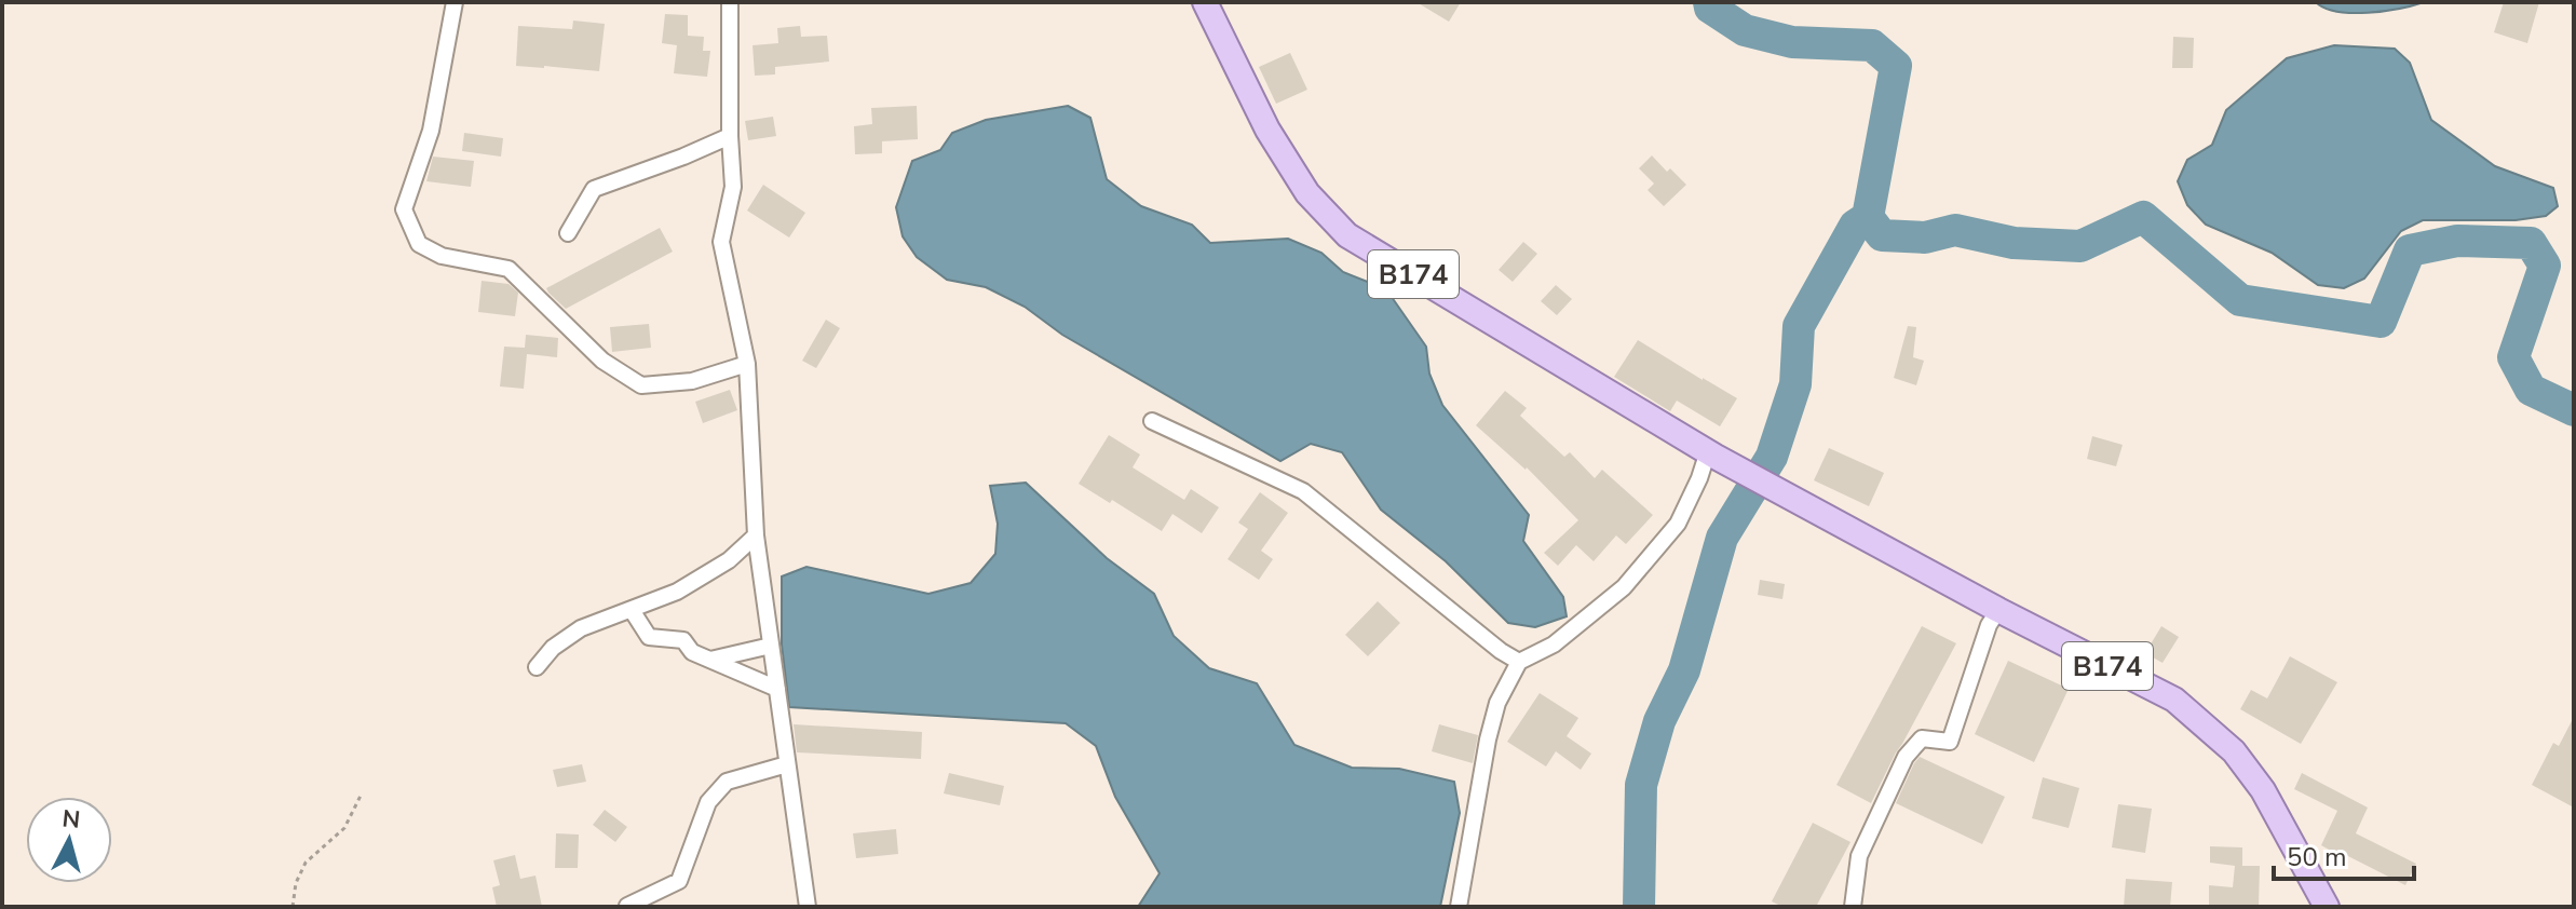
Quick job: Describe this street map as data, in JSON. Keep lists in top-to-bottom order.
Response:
{
  "streets": {
    "main road": ["B174"]
  },
  "scale_bar": "50 m",
  "north": "top"
}
